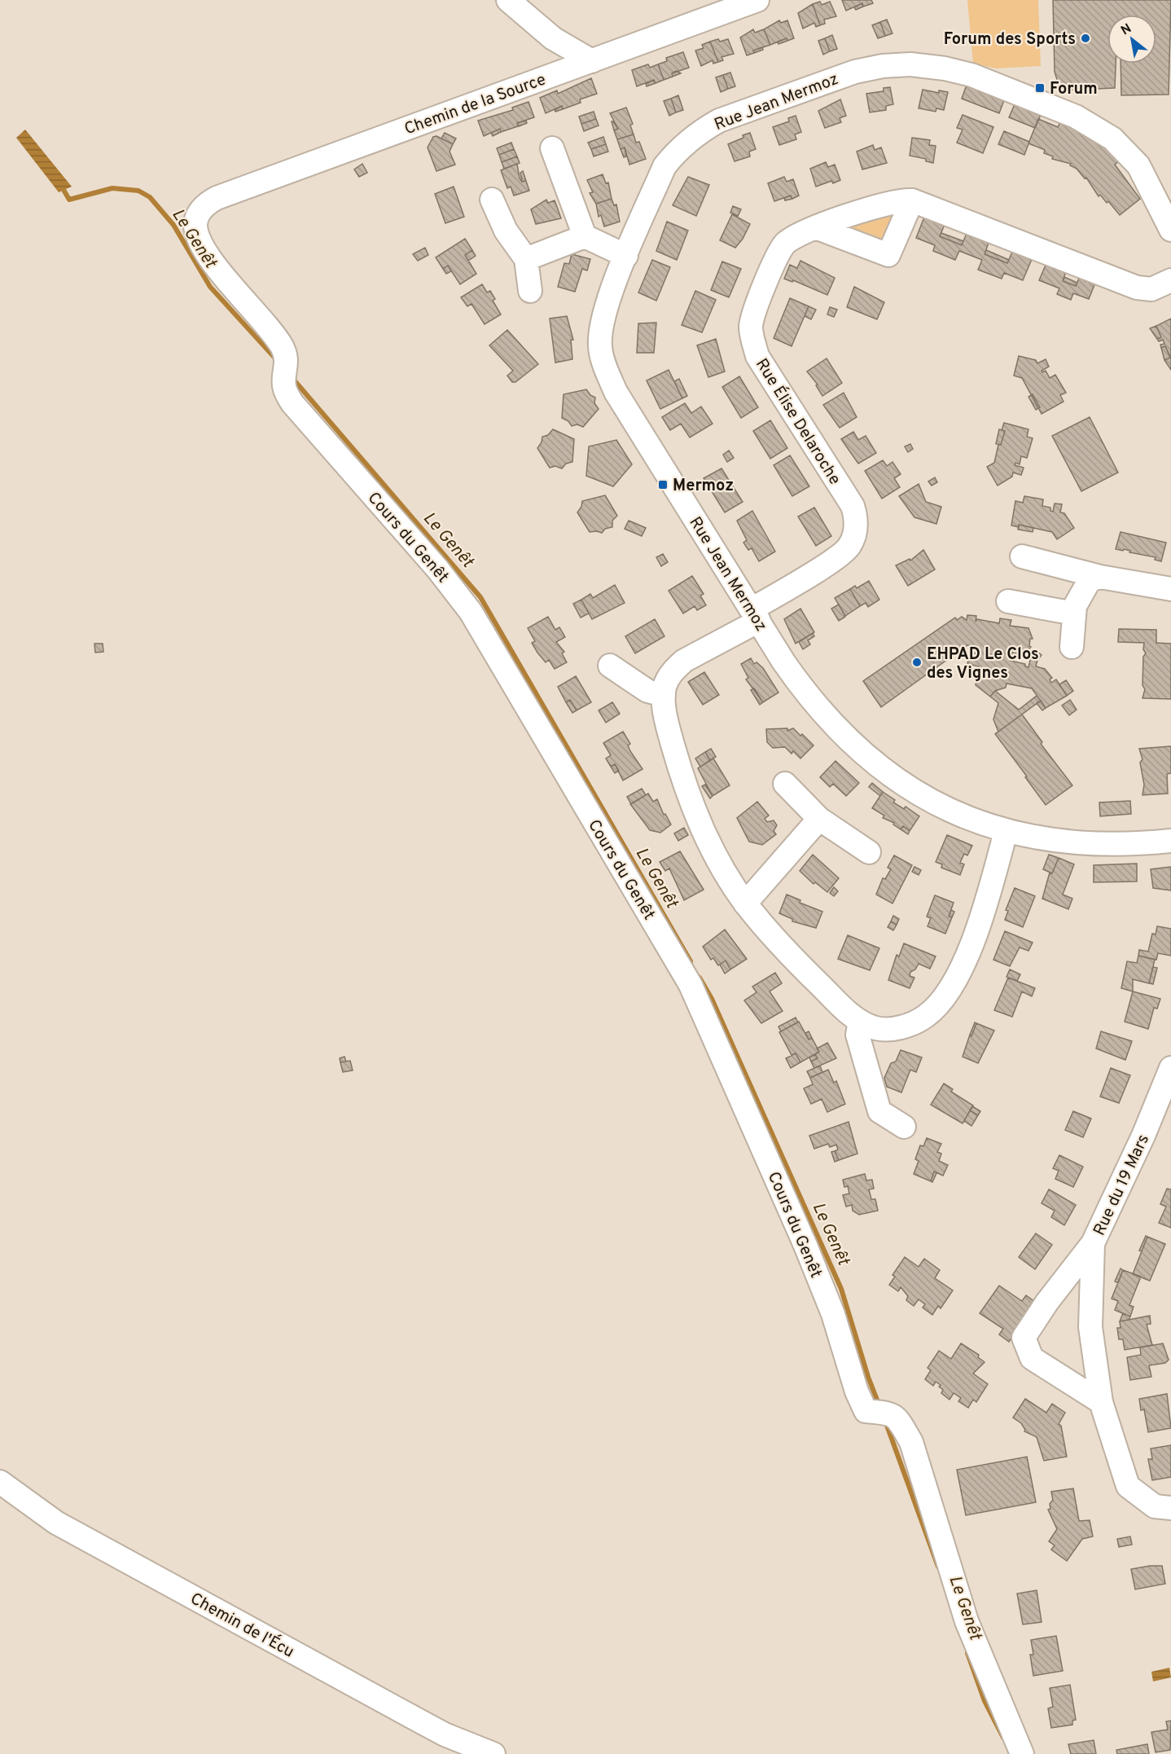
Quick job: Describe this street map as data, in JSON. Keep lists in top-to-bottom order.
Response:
{
  "streets": {
    "street": [
      "Rue Jean Mermoz",
      "Chemin de la Source",
      "Rue Élise Delaroche",
      "Cours du Genêt",
      "Rue du 19 Mars",
      "Chemin de l'Écu"
    ]
  },
  "crossings": [
    ["Rue Jean Mermoz", "Rue Élise Delaroche"],
    ["Chemin de la Source", "Cours du Genêt"]
  ],
  "water": ["Le Genêt"],
  "places": {
    "other": ["Forum des Sports", "EHPAD Le Clos des Vignes"],
    "transit": ["Forum", "Mermoz"]
  },
  "north": "top left"
}
